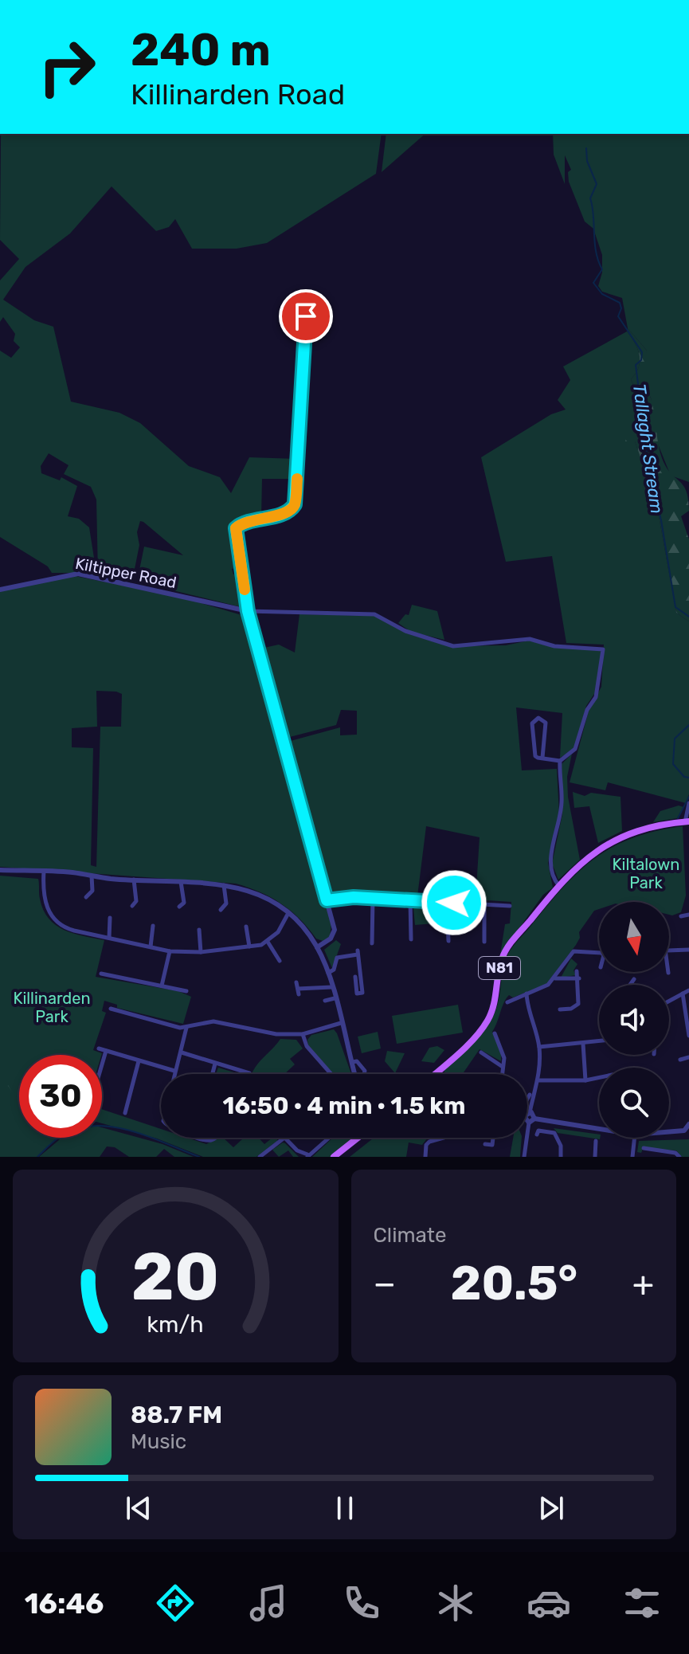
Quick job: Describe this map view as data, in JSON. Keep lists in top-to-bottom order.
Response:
{
  "streets": {
    "main road": ["N81"],
    "street": ["Kiltipper Road"]
  },
  "water": ["Tallaght Stream"],
  "parks": ["Kiltalown Park", "Killinarden Park"],
  "north": "bottom",
  "page": {
    "turn": ["240 m", "Killinarden Road"],
    "limit": "30",
    "trip": "16:50 · 4 min · 1.5 km",
    "tile": "Climate",
    "heat": ["−", "20.5°", "+"],
    "song": ["88.7 FM", "Music"],
    "tabs": "16:46",
    "gauge": ["20", "km/h"]
  }
}
